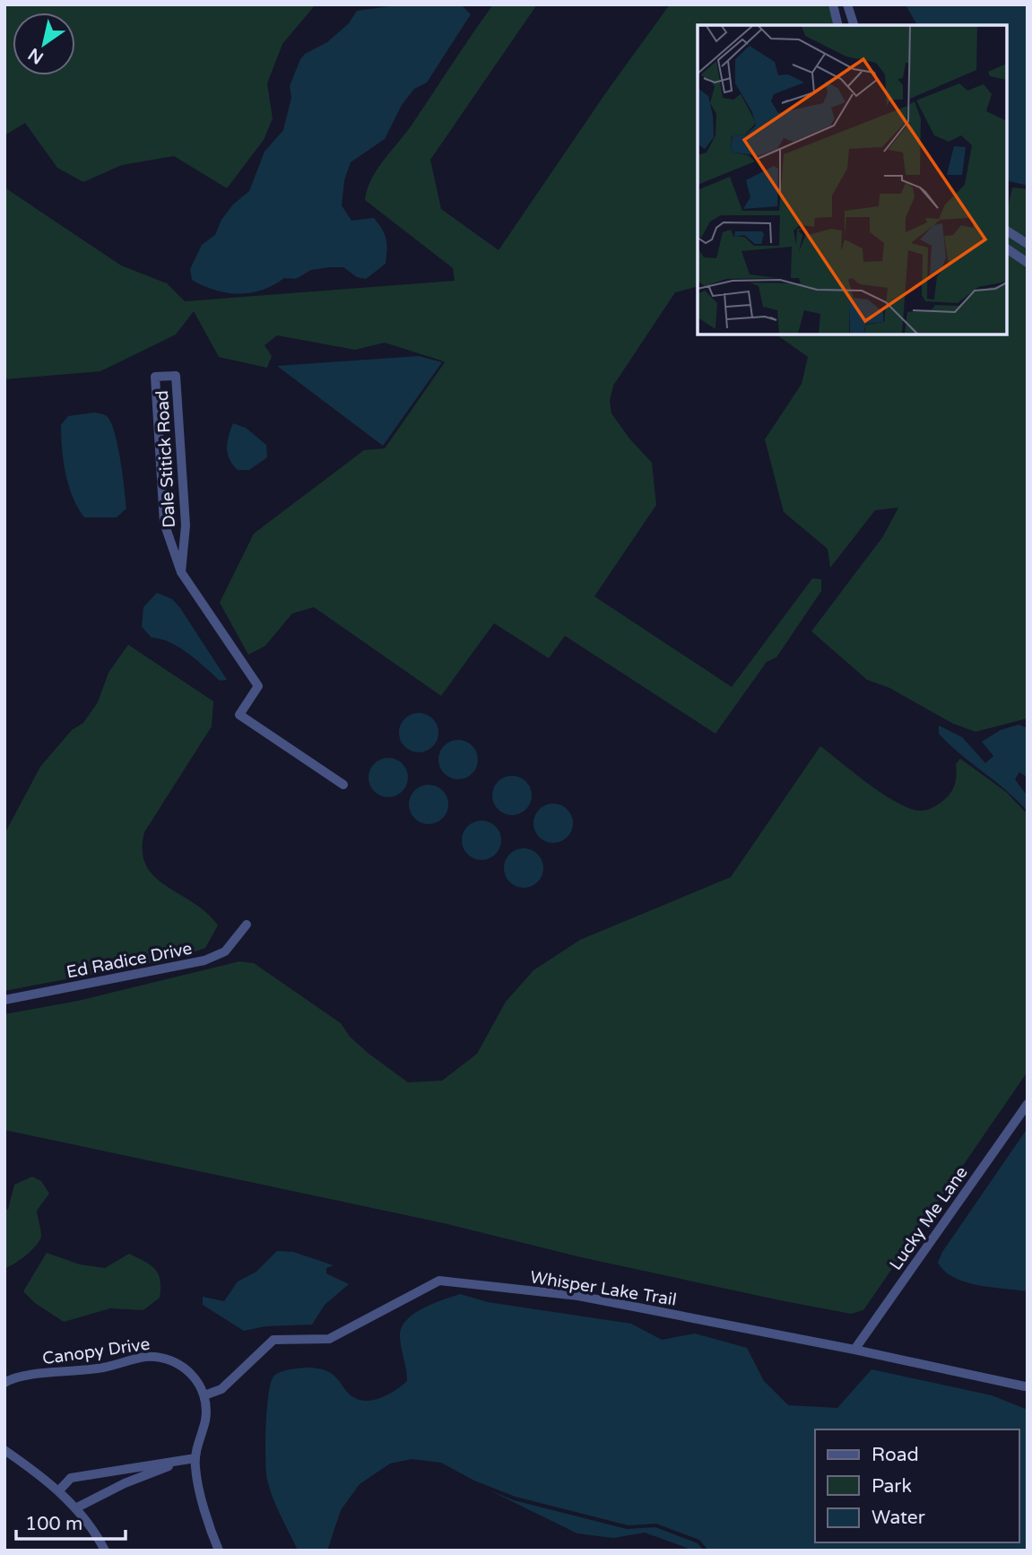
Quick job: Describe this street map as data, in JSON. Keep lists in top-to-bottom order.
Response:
{
  "streets": {
    "street": [
      "Dale Stitick Road",
      "Ed Radice Drive",
      "Lucky Me Lane",
      "Whisper Lake Trail",
      "Canopy Drive"
    ]
  },
  "crossings": [
    ["Lucky Me Lane", "Whisper Lake Trail"],
    ["Whisper Lake Trail", "Canopy Drive"]
  ],
  "legend": ["Road", "Park", "Water"],
  "scale_bar": "100 m",
  "north": "bottom left"
}
